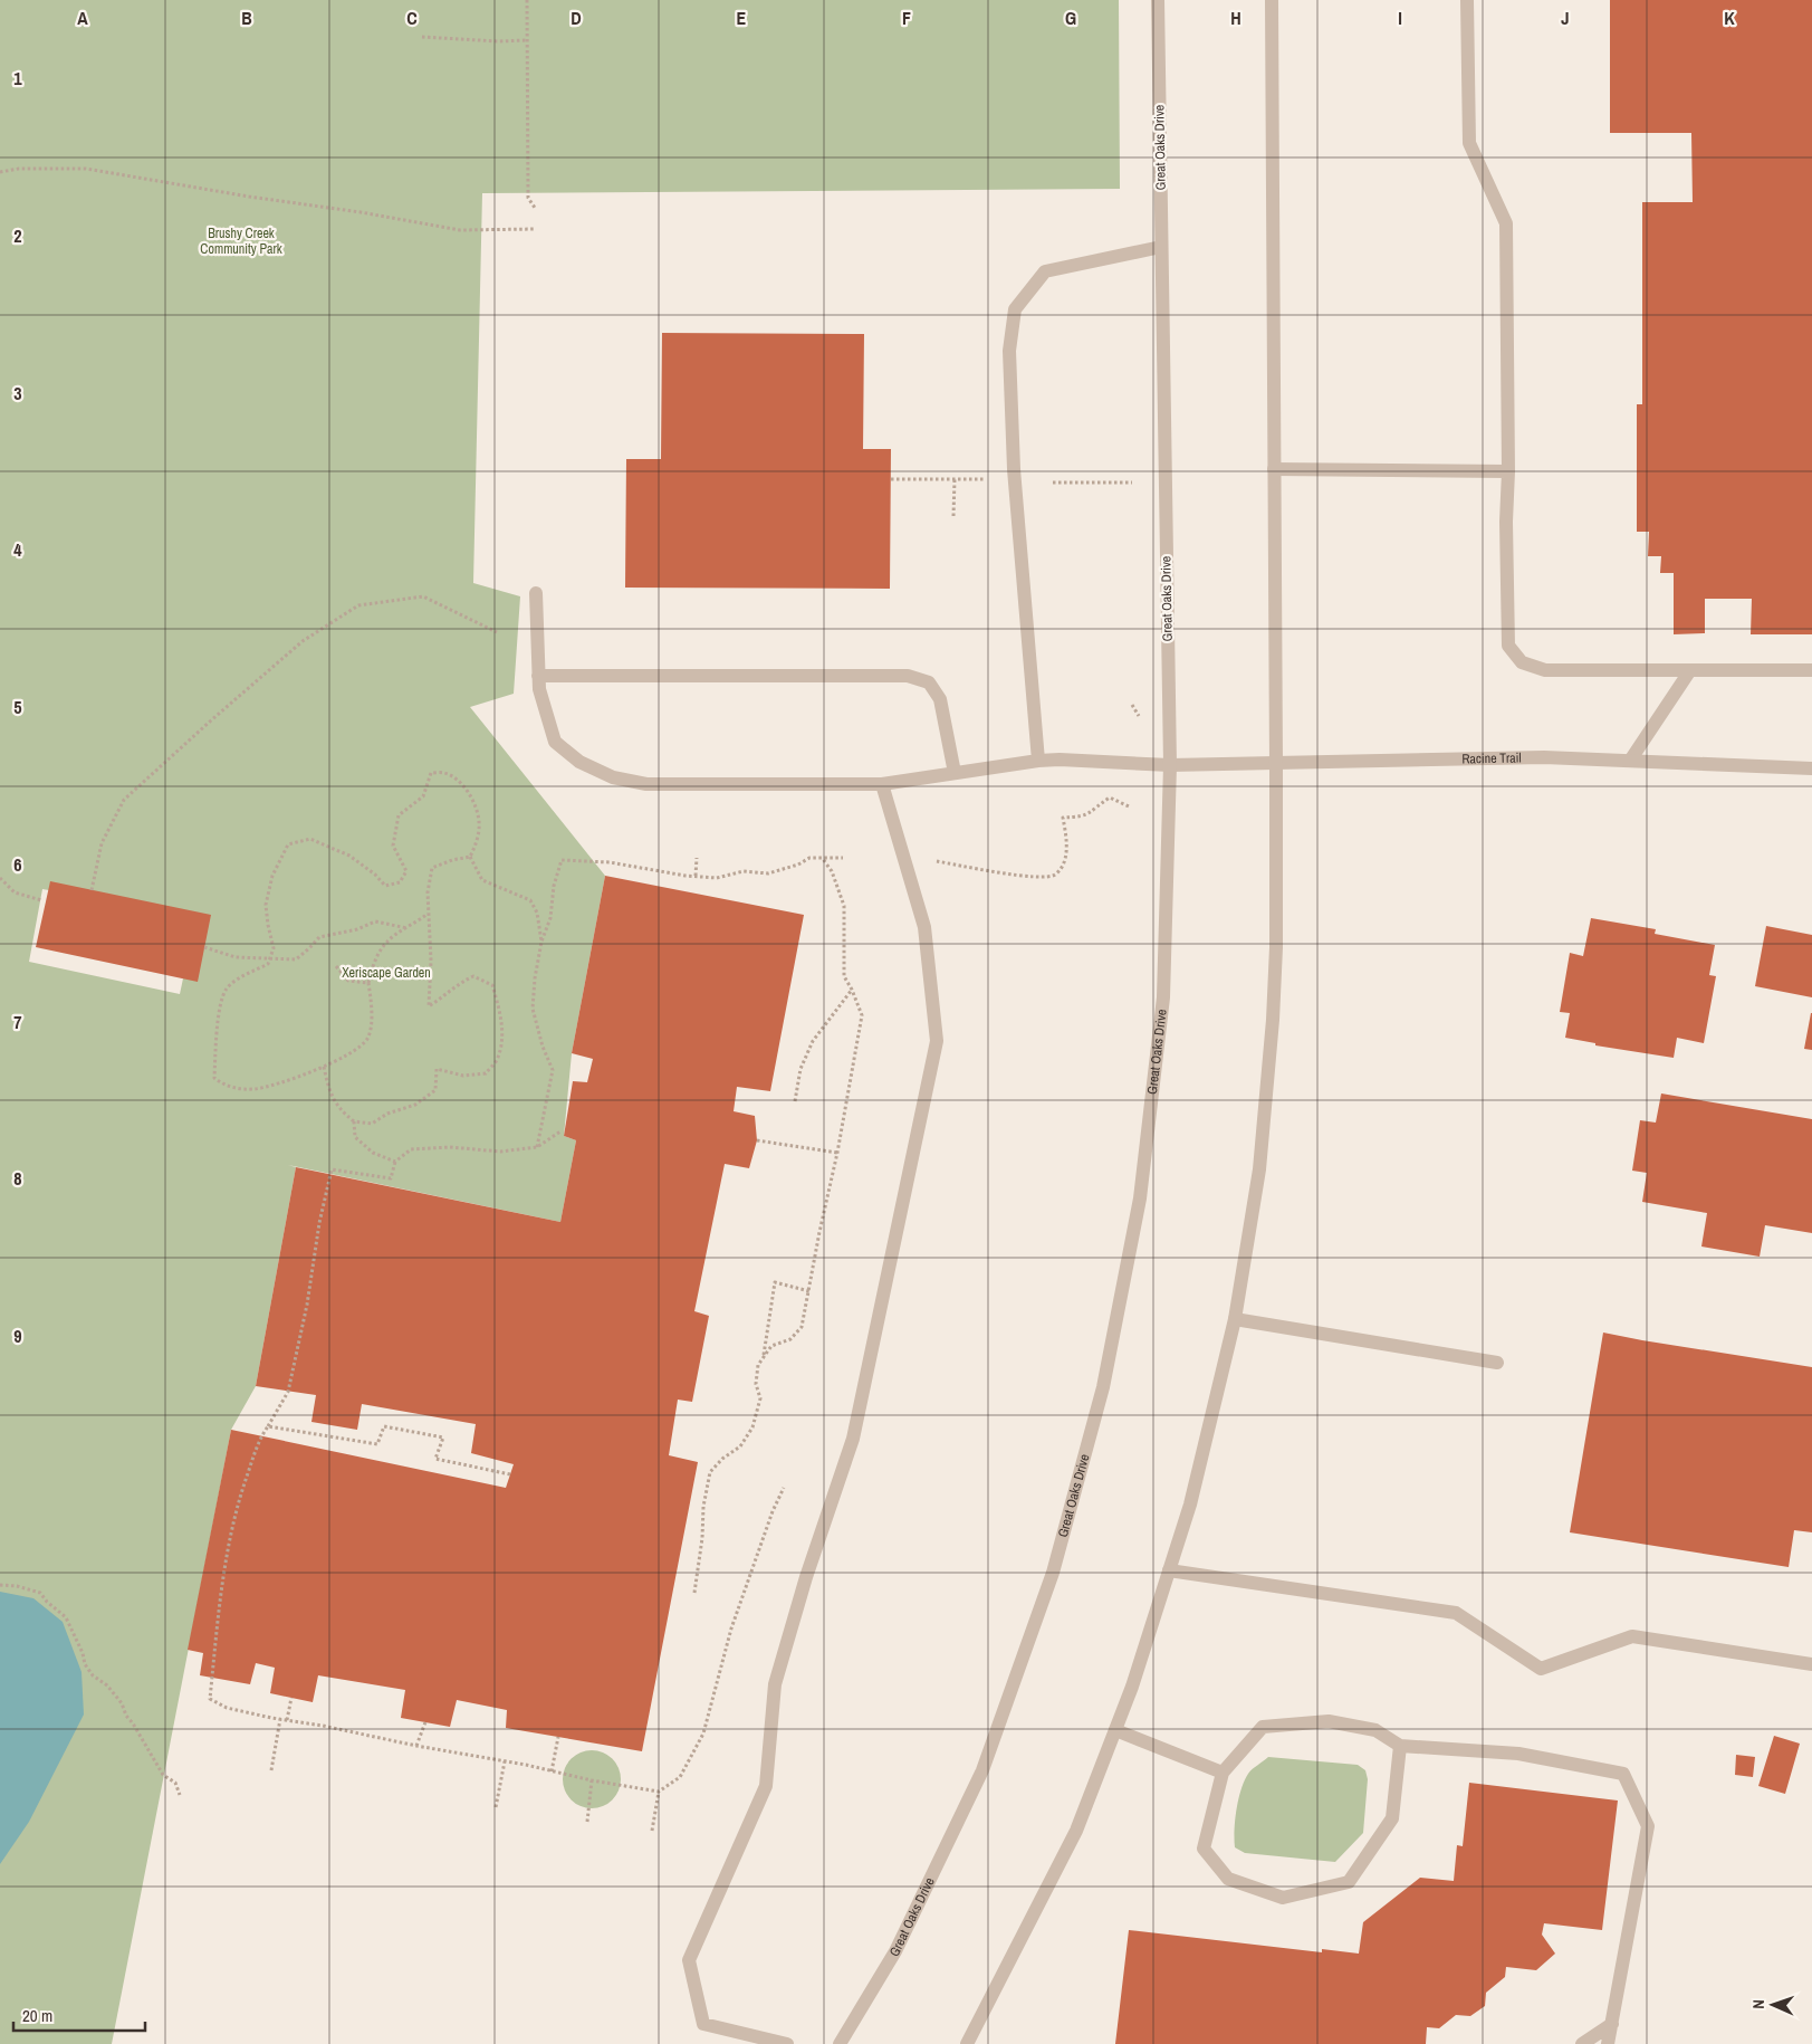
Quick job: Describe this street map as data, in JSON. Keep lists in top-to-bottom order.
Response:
{
  "streets": {
    "street": ["Great Oaks Drive", "Racine Trail"]
  },
  "crossings": [
    ["Great Oaks Drive", "Racine Trail"]
  ],
  "parks": ["Brushy Creek Community Park", "Xeriscape Garden"],
  "scale_bar": "20 m",
  "north": "left",
  "grid": {
    "columns": [
      "A",
      "B",
      "C",
      "D",
      "E",
      "F",
      "G",
      "H",
      "I",
      "J",
      "K"
    ],
    "rows": [
      "1",
      "2",
      "3",
      "4",
      "5",
      "6",
      "7",
      "8",
      "9"
    ]
  }
}
